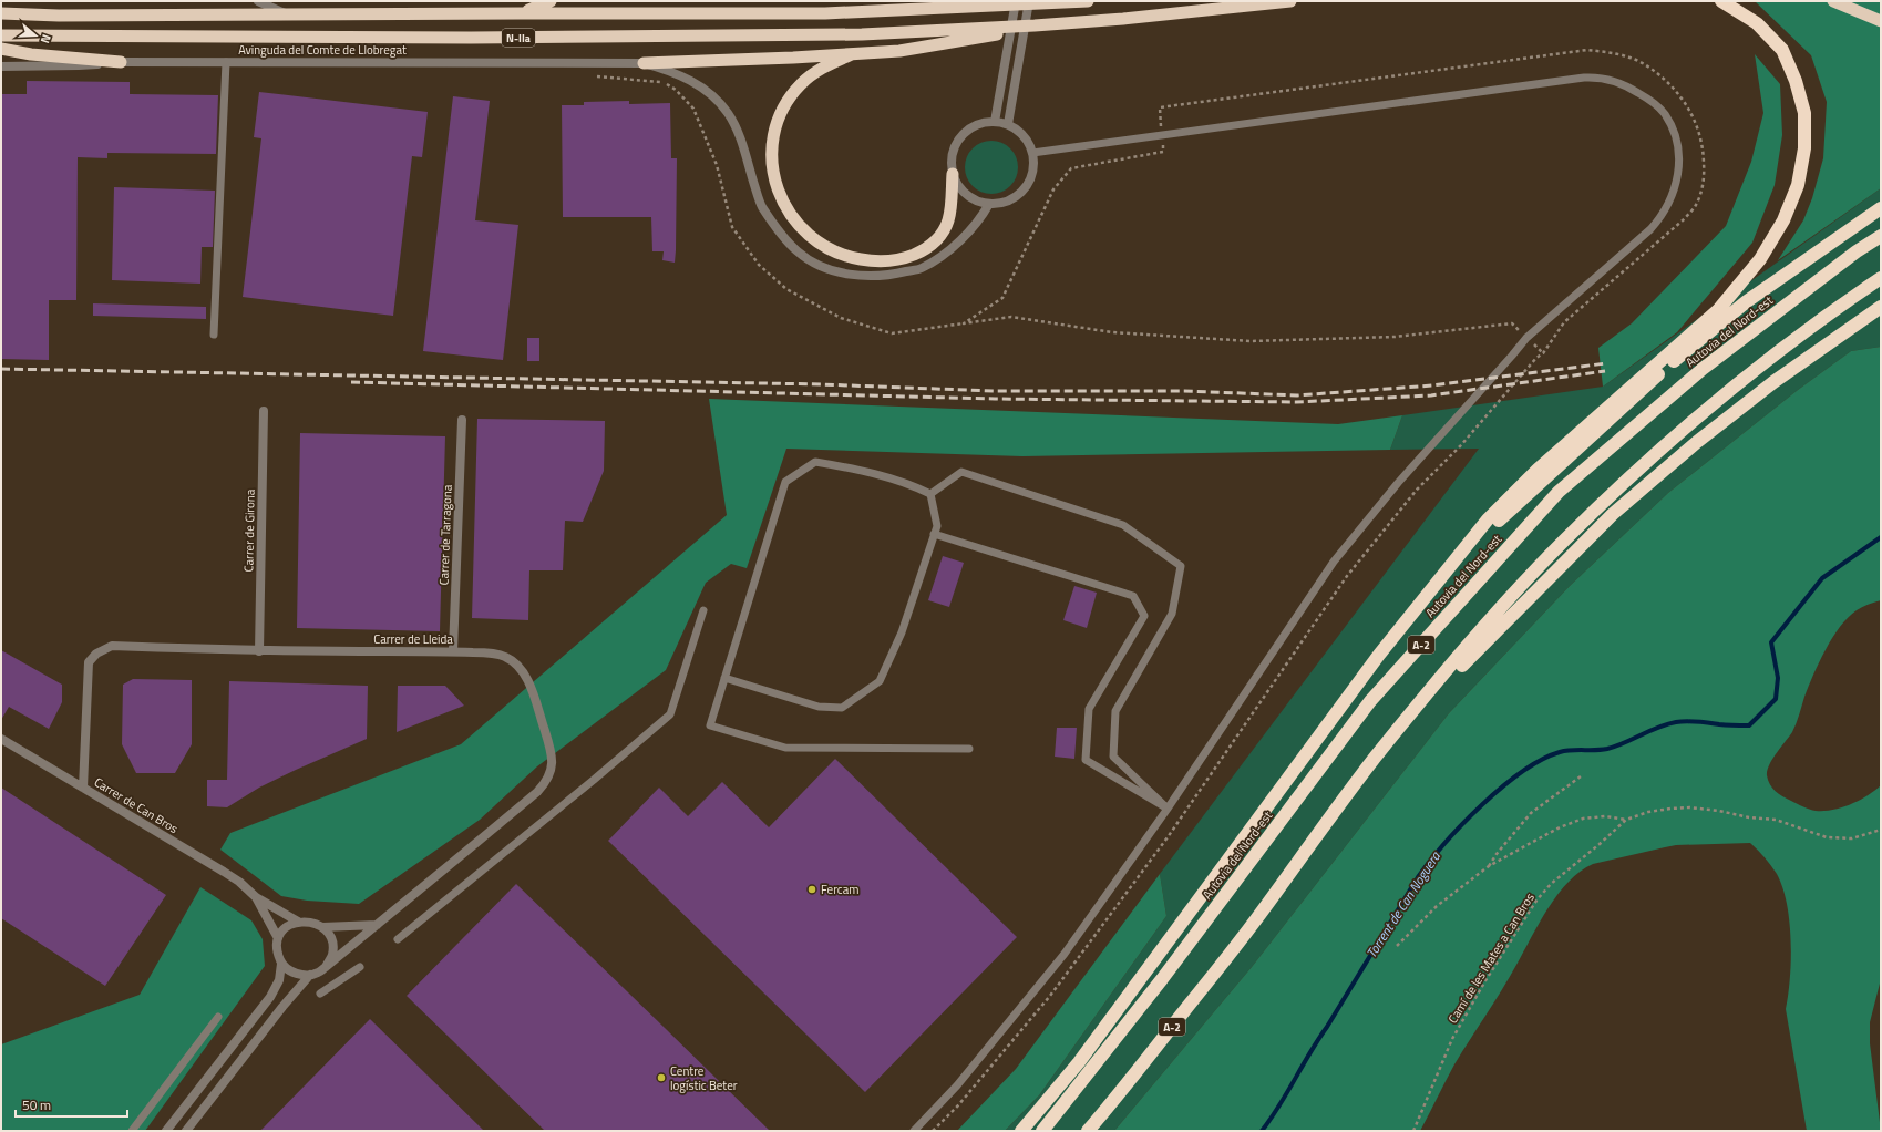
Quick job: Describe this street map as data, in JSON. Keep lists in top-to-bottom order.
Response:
{
  "streets": {
    "highway": ["N-IIa", "Autovia del Nord-est", "A-2"],
    "street": [
      "Avinguda del Comte de Llobregat",
      "Carrer de Girona",
      "Carrer de Tarragona",
      "Carrer de Lleida",
      "Carrer de Can Bros"
    ],
    "path": ["Camí de les Mates a Can Bros"]
  },
  "crossings": [
    ["Carrer de Girona", "Carrer de Lleida"],
    ["Carrer de Tarragona", "Carrer de Lleida"],
    ["Carrer de Lleida", "Carrer de Can Bros"]
  ],
  "water": ["Torrent de Can Noguera"],
  "places": ["Fercam", "Centre logístic Beter"],
  "scale_bar": "50 m",
  "north": "right"
}
